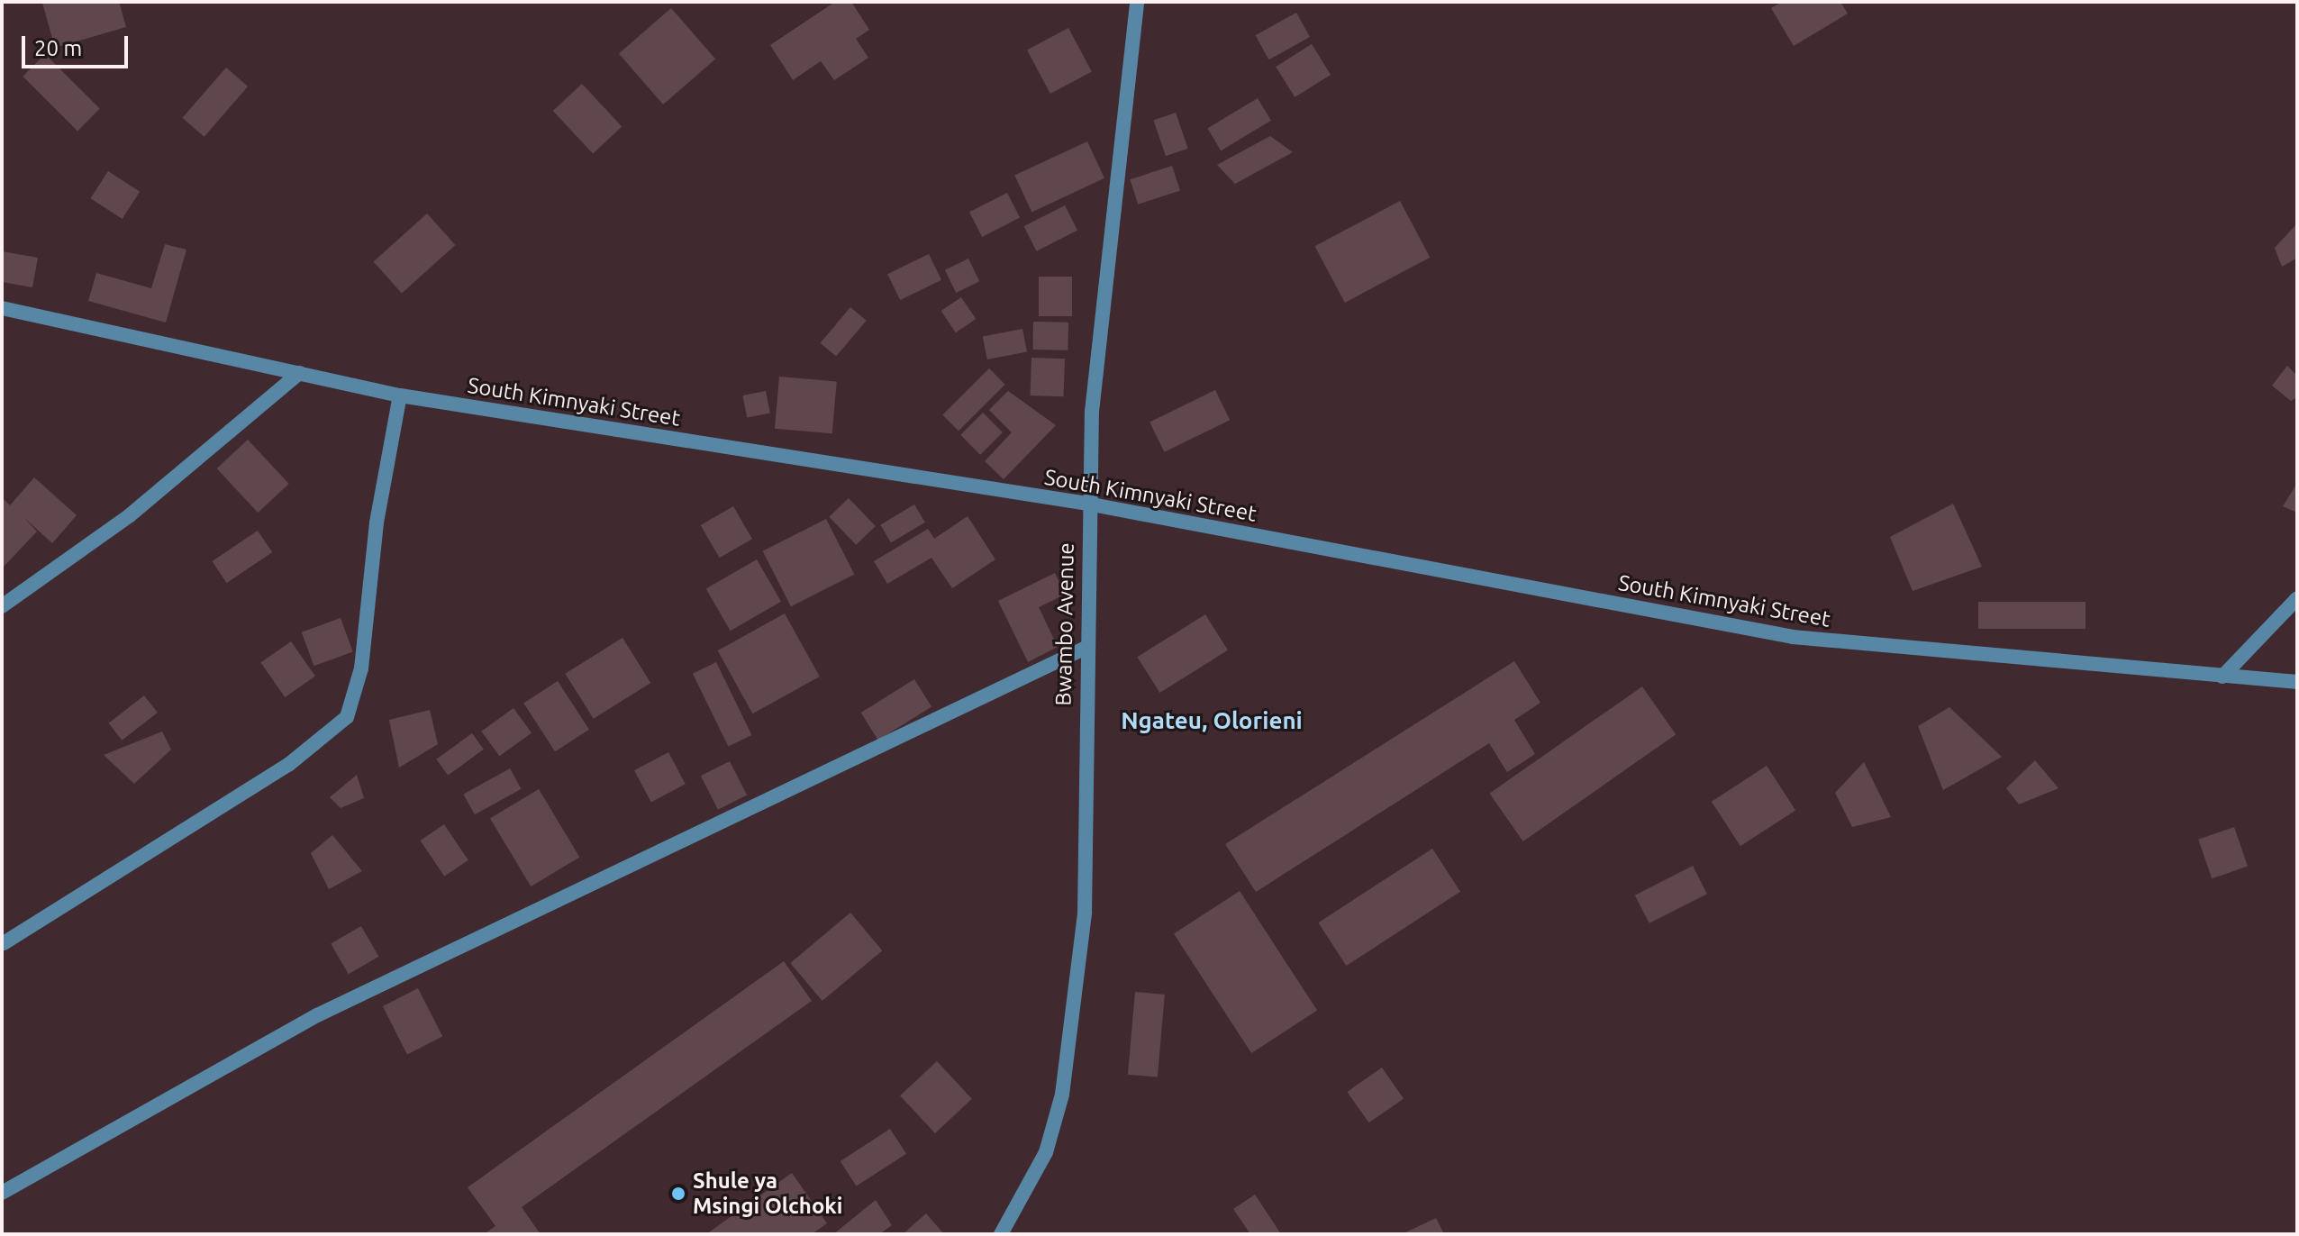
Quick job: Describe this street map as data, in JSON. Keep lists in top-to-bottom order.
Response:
{
  "streets": {
    "street": ["South Kimnyaki Street", "Bwambo Avenue"]
  },
  "crossings": [
    ["South Kimnyaki Street", "Bwambo Avenue"]
  ],
  "districts": ["Ngateu, Olorieni"],
  "places": ["Shule ya Msingi Olchoki"],
  "scale_bar": "20 m"
}
